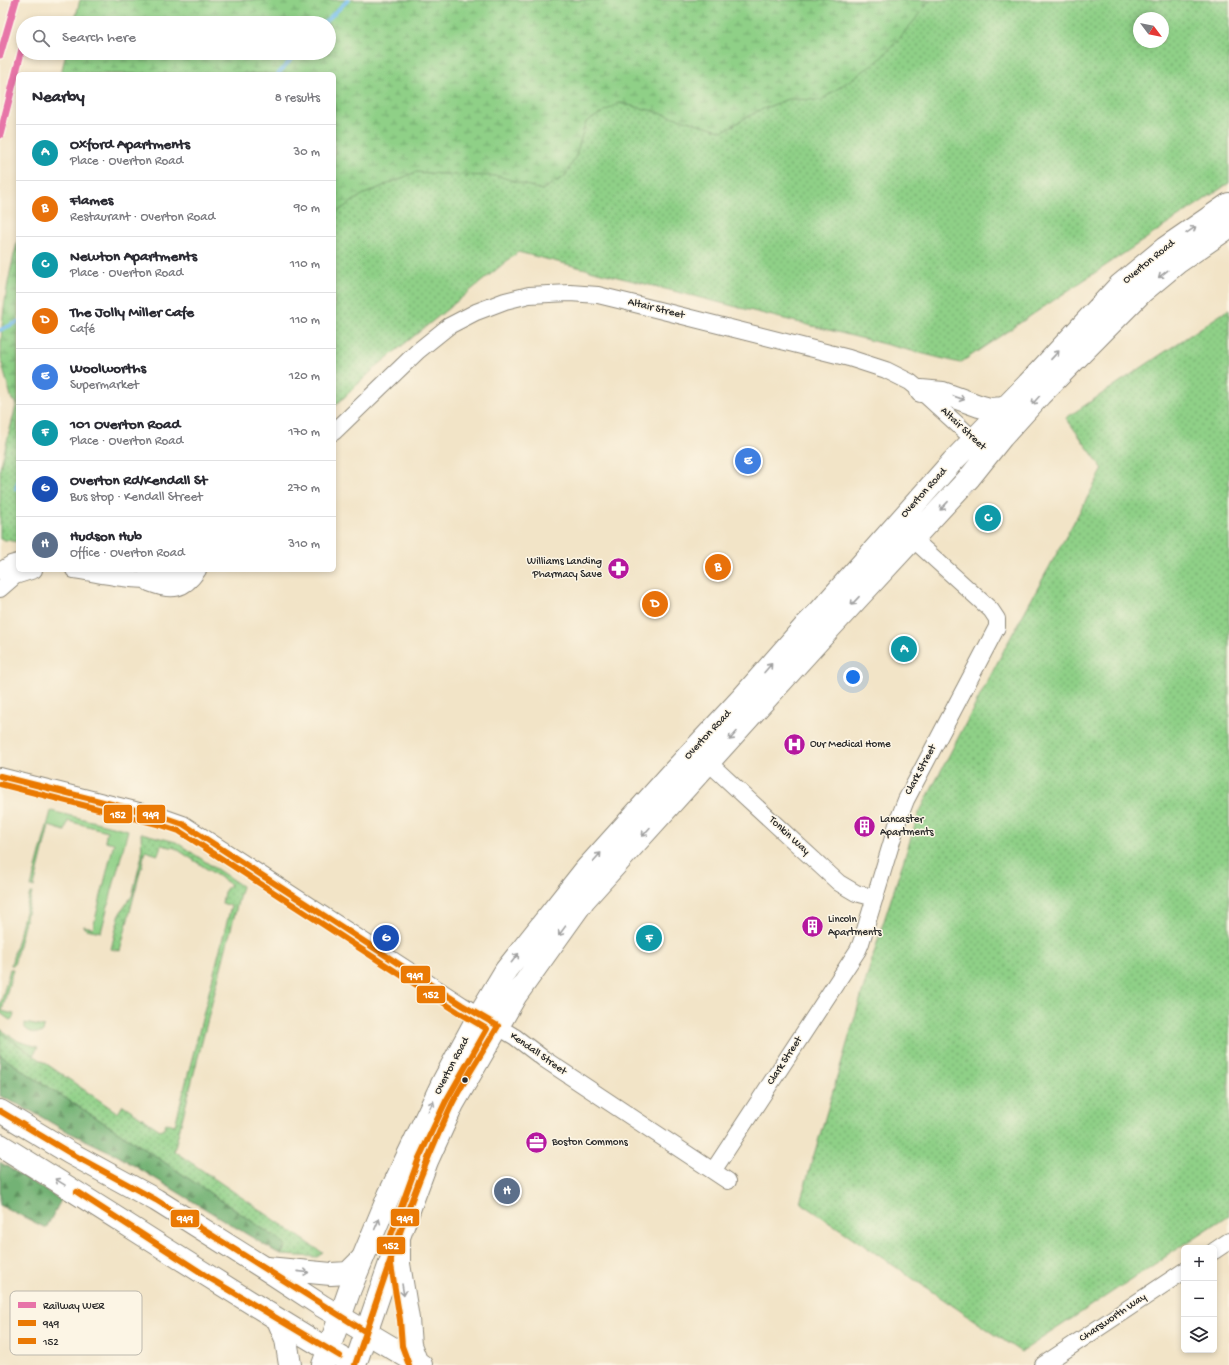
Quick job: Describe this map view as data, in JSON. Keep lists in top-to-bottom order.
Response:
{
  "streets": {
    "main road": ["Overton Road"],
    "street": [
      "Altair Street",
      "Clark Street",
      "Tonkin Way",
      "Kendall Street",
      "Charsworth Way"
    ]
  },
  "crossings": [
    ["Overton Road", "Altair Street"],
    ["Overton Road", "Clark Street"],
    ["Overton Road", "Tonkin Way"],
    ["Overton Road", "Kendall Street"],
    ["Clark Street", "Tonkin Way"],
    ["Clark Street", "Kendall Street"]
  ],
  "places": {
    "pharmacy": ["Williams Landing Pharmacy Save"],
    "hospital": ["Our Medical Home"],
    "building": ["Lancaster Apartments", "Lincoln Apartments"],
    "office": ["Boston Commons"]
  },
  "lines": ["rail line WER", "transit line 949", "transit line 152"],
  "legend": ["Railway WER", "949", "152"],
  "north": "bottom right",
  "page": {
    "search": "Search here",
    "heading": ["Nearby", "8 results"],
    "list": [
      {
        "mark": "A",
        "name": "Oxford Apartments",
        "note": "Place · Overton Road",
        "value": "30 m"
      },
      {
        "mark": "B",
        "name": "Flames",
        "note": "Restaurant · Overton Road",
        "value": "90 m"
      },
      {
        "mark": "C",
        "name": "Newton Apartments",
        "note": "Place · Overton Road",
        "value": "110 m"
      },
      {
        "mark": "D",
        "name": "The Jolly Miller Cafe",
        "note": "Café",
        "value": "110 m"
      },
      {
        "mark": "E",
        "name": "Woolworths",
        "note": "Supermarket",
        "value": "120 m"
      },
      {
        "mark": "F",
        "name": "101 Overton Road",
        "note": "Place · Overton Road",
        "value": "170 m"
      },
      {
        "mark": "G",
        "name": "Overton Rd/Kendall St",
        "note": "Bus stop · Kendall Street",
        "value": "270 m"
      },
      {
        "mark": "H",
        "name": "Hudson Hub",
        "note": "Office · Overton Road",
        "value": "310 m"
      }
    ],
    "pins": [
      "E",
      "C",
      "B",
      "D",
      "A",
      "F",
      "G",
      "H"
    ],
    "map_buttons": ["+", "−"]
  }
}
